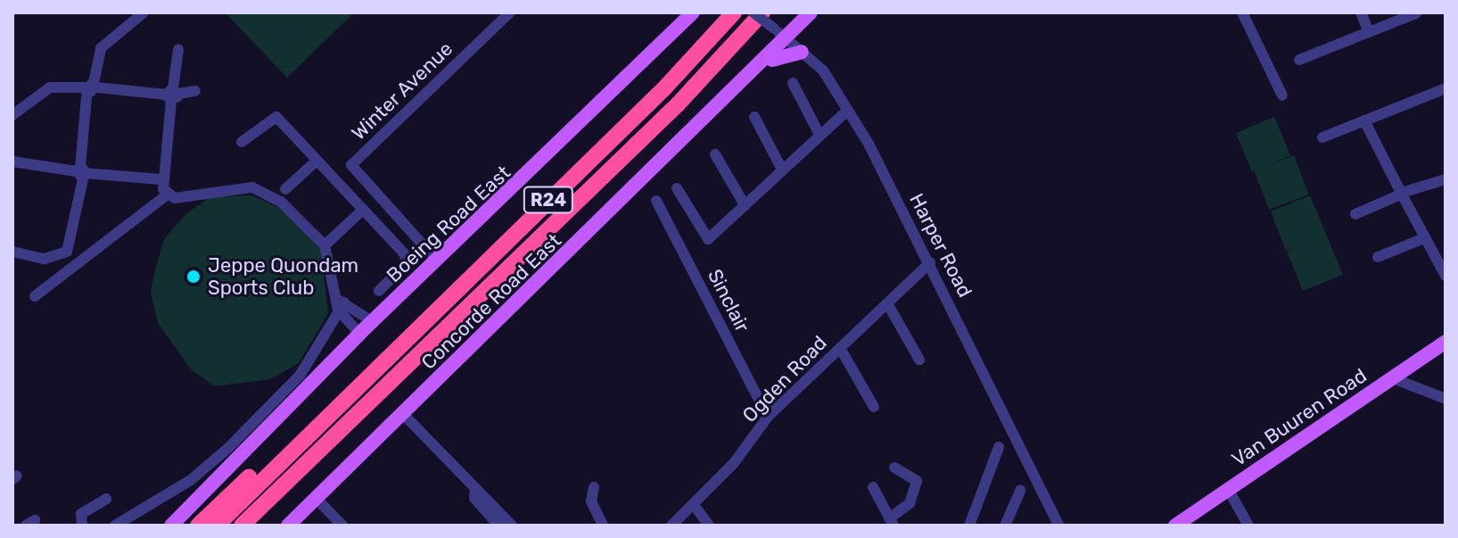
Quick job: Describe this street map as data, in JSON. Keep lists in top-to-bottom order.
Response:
{
  "streets": {
    "highway": ["R24"],
    "main road": ["Boeing Road East", "Concorde Road East", "Van Buuren Road"],
    "street": [
      "Winter Avenue",
      "Harper Road",
      "Sinclair",
      "Ogden Road"
    ]
  },
  "crossings": [
    ["Winter Avenue", "Boeing Road East"],
    ["Harper Road", "Concorde Road East"],
    ["Harper Road", "Ogden Road"],
    ["Sinclair", "Ogden Road"]
  ],
  "places": ["Jeppe Quondam Sports Club"]
}
